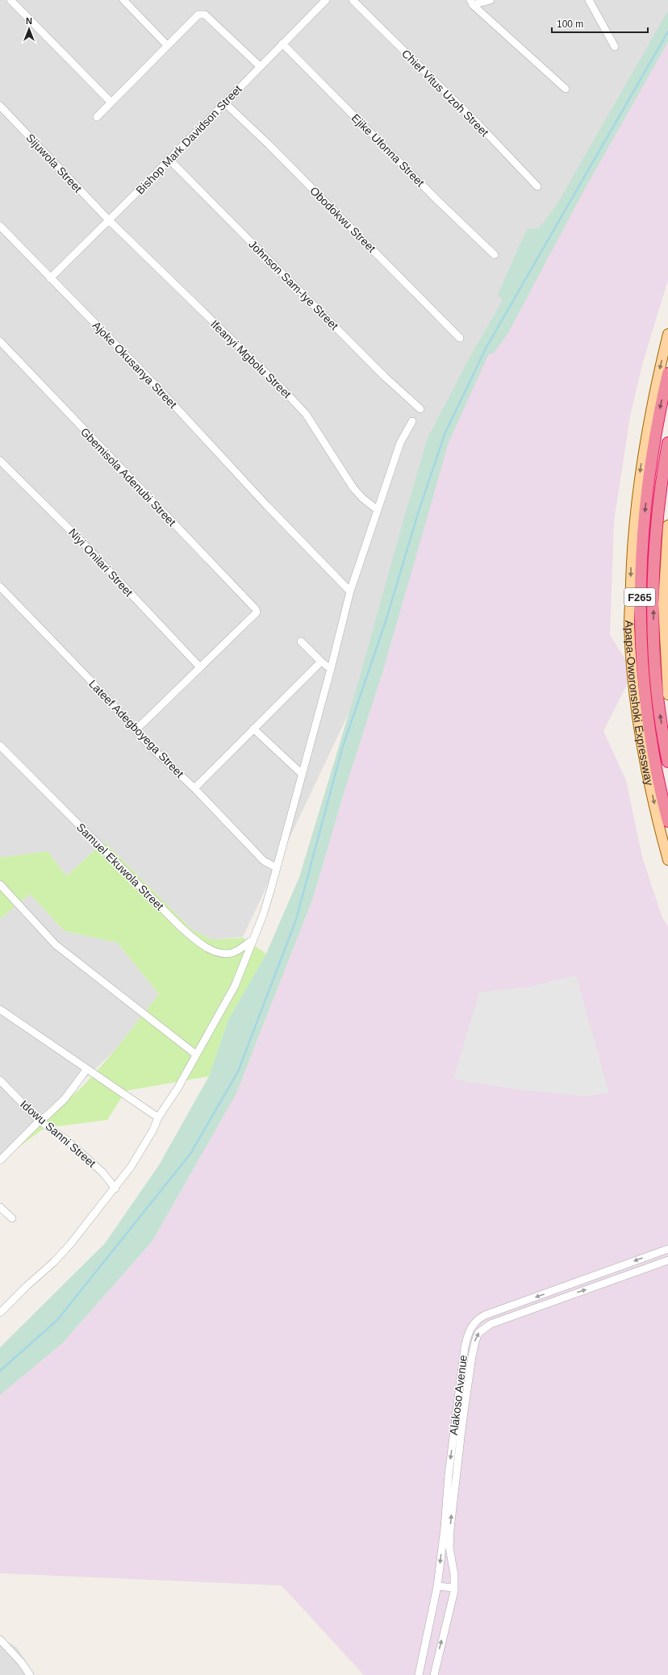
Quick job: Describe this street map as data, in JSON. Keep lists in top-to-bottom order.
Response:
{
  "streets": {
    "highway": ["F265", "Apapa-Oworonshoki Expressway"],
    "street": [
      "Chief Vitus Uzoh Street",
      "Bishop Mark Davidson Street",
      "Ejike Ufonna Street",
      "Sijuwola Street",
      "Obodokwu Street",
      "Johnson Sam-Iye Street",
      "Ifeanyi Mgbolu Street",
      "Ajoke Okusanya Street",
      "Gbemisola Adenubi Street",
      "Niyi Onilari Street",
      "Lateef Adegboyega Street",
      "Samuel Ekuwola Street",
      "Idowu Sanni Street",
      "Alakoso Avenue"
    ]
  },
  "crossings": [
    ["Bishop Mark Davidson Street", "Ejike Ufonna Street"],
    ["Bishop Mark Davidson Street", "Sijuwola Street"],
    ["Bishop Mark Davidson Street", "Obodokwu Street"],
    ["Bishop Mark Davidson Street", "Johnson Sam-Iye Street"],
    ["Bishop Mark Davidson Street", "Ifeanyi Mgbolu Street"],
    ["Bishop Mark Davidson Street", "Ajoke Okusanya Street"],
    ["Sijuwola Street", "Ifeanyi Mgbolu Street"],
    ["Gbemisola Adenubi Street", "Niyi Onilari Street"]
  ],
  "scale_bar": "100 m",
  "north": "top"
}
